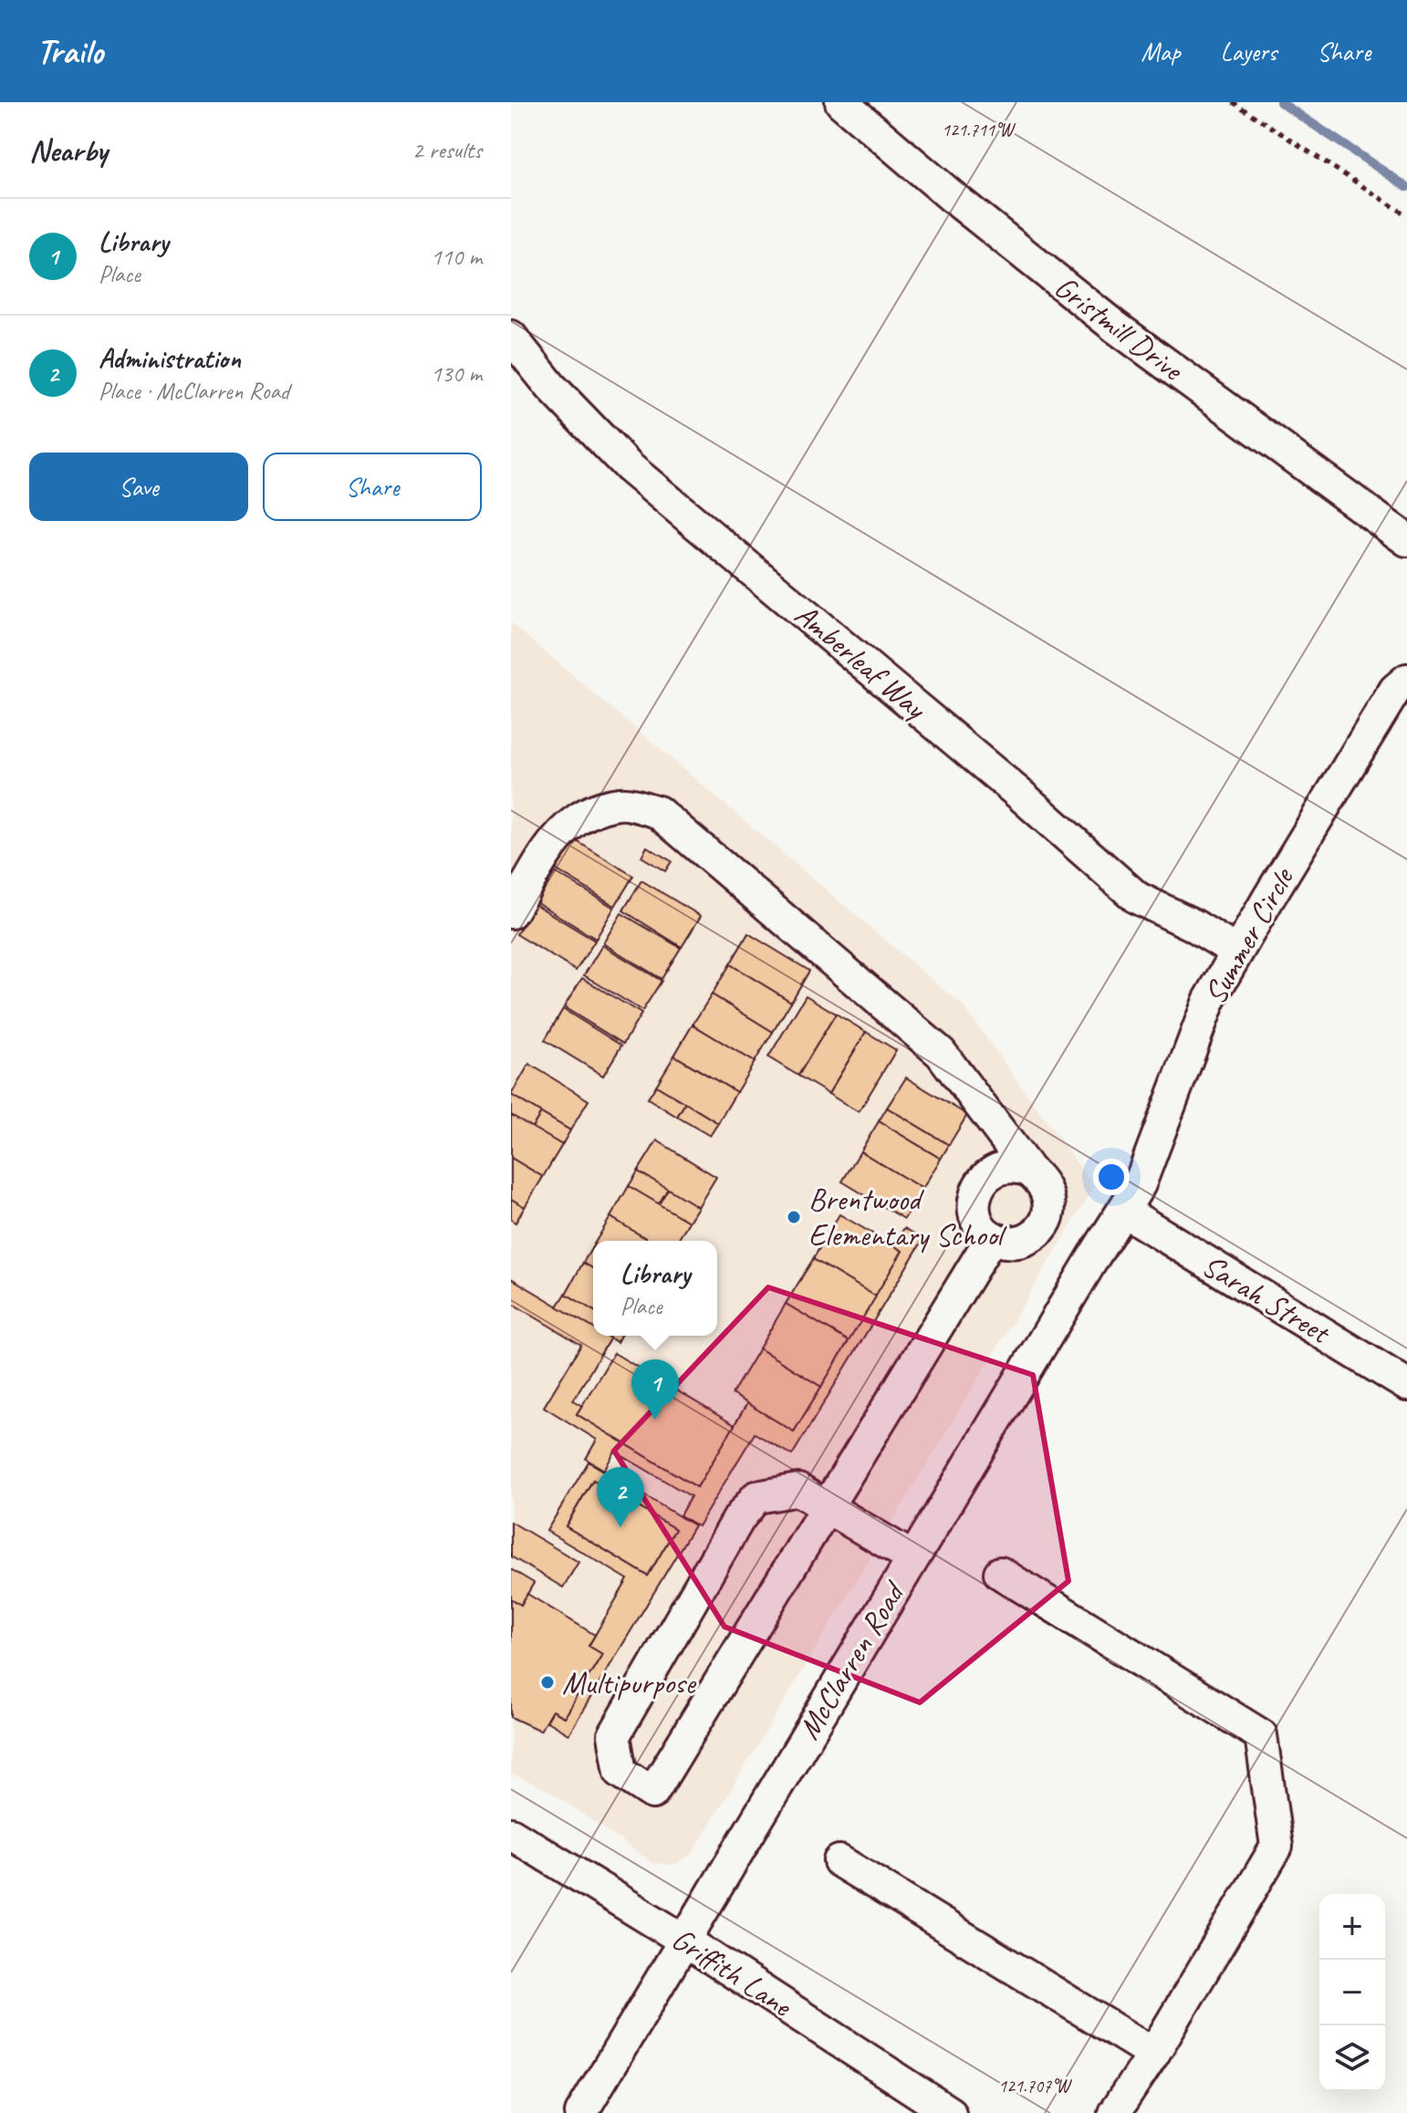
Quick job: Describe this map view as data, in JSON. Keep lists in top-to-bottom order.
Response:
{
  "streets": {
    "street": [
      "Gristmill Drive",
      "Amberleaf Way",
      "Summer Circle",
      "Sarah Street",
      "McClarren Road",
      "Griffith Lane"
    ]
  },
  "crossings": [
    ["Amberleaf Way", "Summer Circle"],
    ["Summer Circle", "Sarah Street"],
    ["Summer Circle", "McClarren Road"],
    ["Sarah Street", "McClarren Road"],
    ["McClarren Road", "Griffith Lane"]
  ],
  "places": ["Brentwood Elementary School", "Multipurpose"],
  "page": {
    "header": "Trailo",
    "nav": ["Map", "Layers", "Share"],
    "heading": ["Nearby", "2 results"],
    "list": [
      {
        "mark": "1",
        "name": "Library",
        "note": "Place",
        "value": "110 m"
      },
      {
        "mark": "2",
        "name": "Administration",
        "note": "Place · McClarren Road",
        "value": "130 m"
      }
    ],
    "buttons": ["Save", "Share"],
    "popup": ["Library", "Place"],
    "pins": ["1", "2"],
    "map_buttons": ["+", "−"]
  },
  "coordinates": ["121.711°W", "121.707°W"]
}
